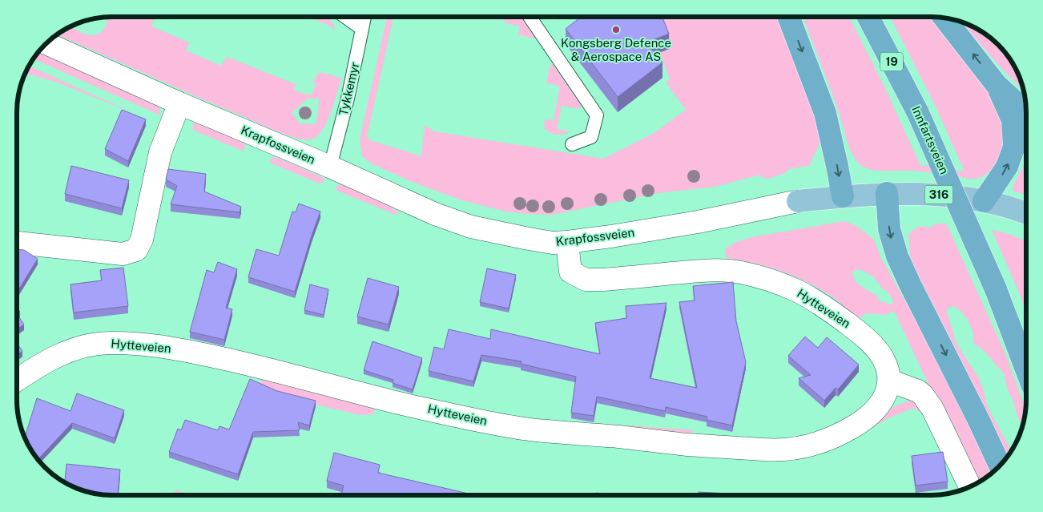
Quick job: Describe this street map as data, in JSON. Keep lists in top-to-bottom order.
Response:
{
  "streets": {
    "highway": ["19", "Innfartsveien"],
    "main road": ["Krapfossveien", "316"],
    "street": ["Hytteveien"],
    "lane": ["Tykkemyr"]
  },
  "crossings": [
    ["Tykkemyr", "Krapfossveien"],
    ["Krapfossveien", "Hytteveien"]
  ],
  "places": ["Kongsberg Defence & Aerospace AS"]
}
